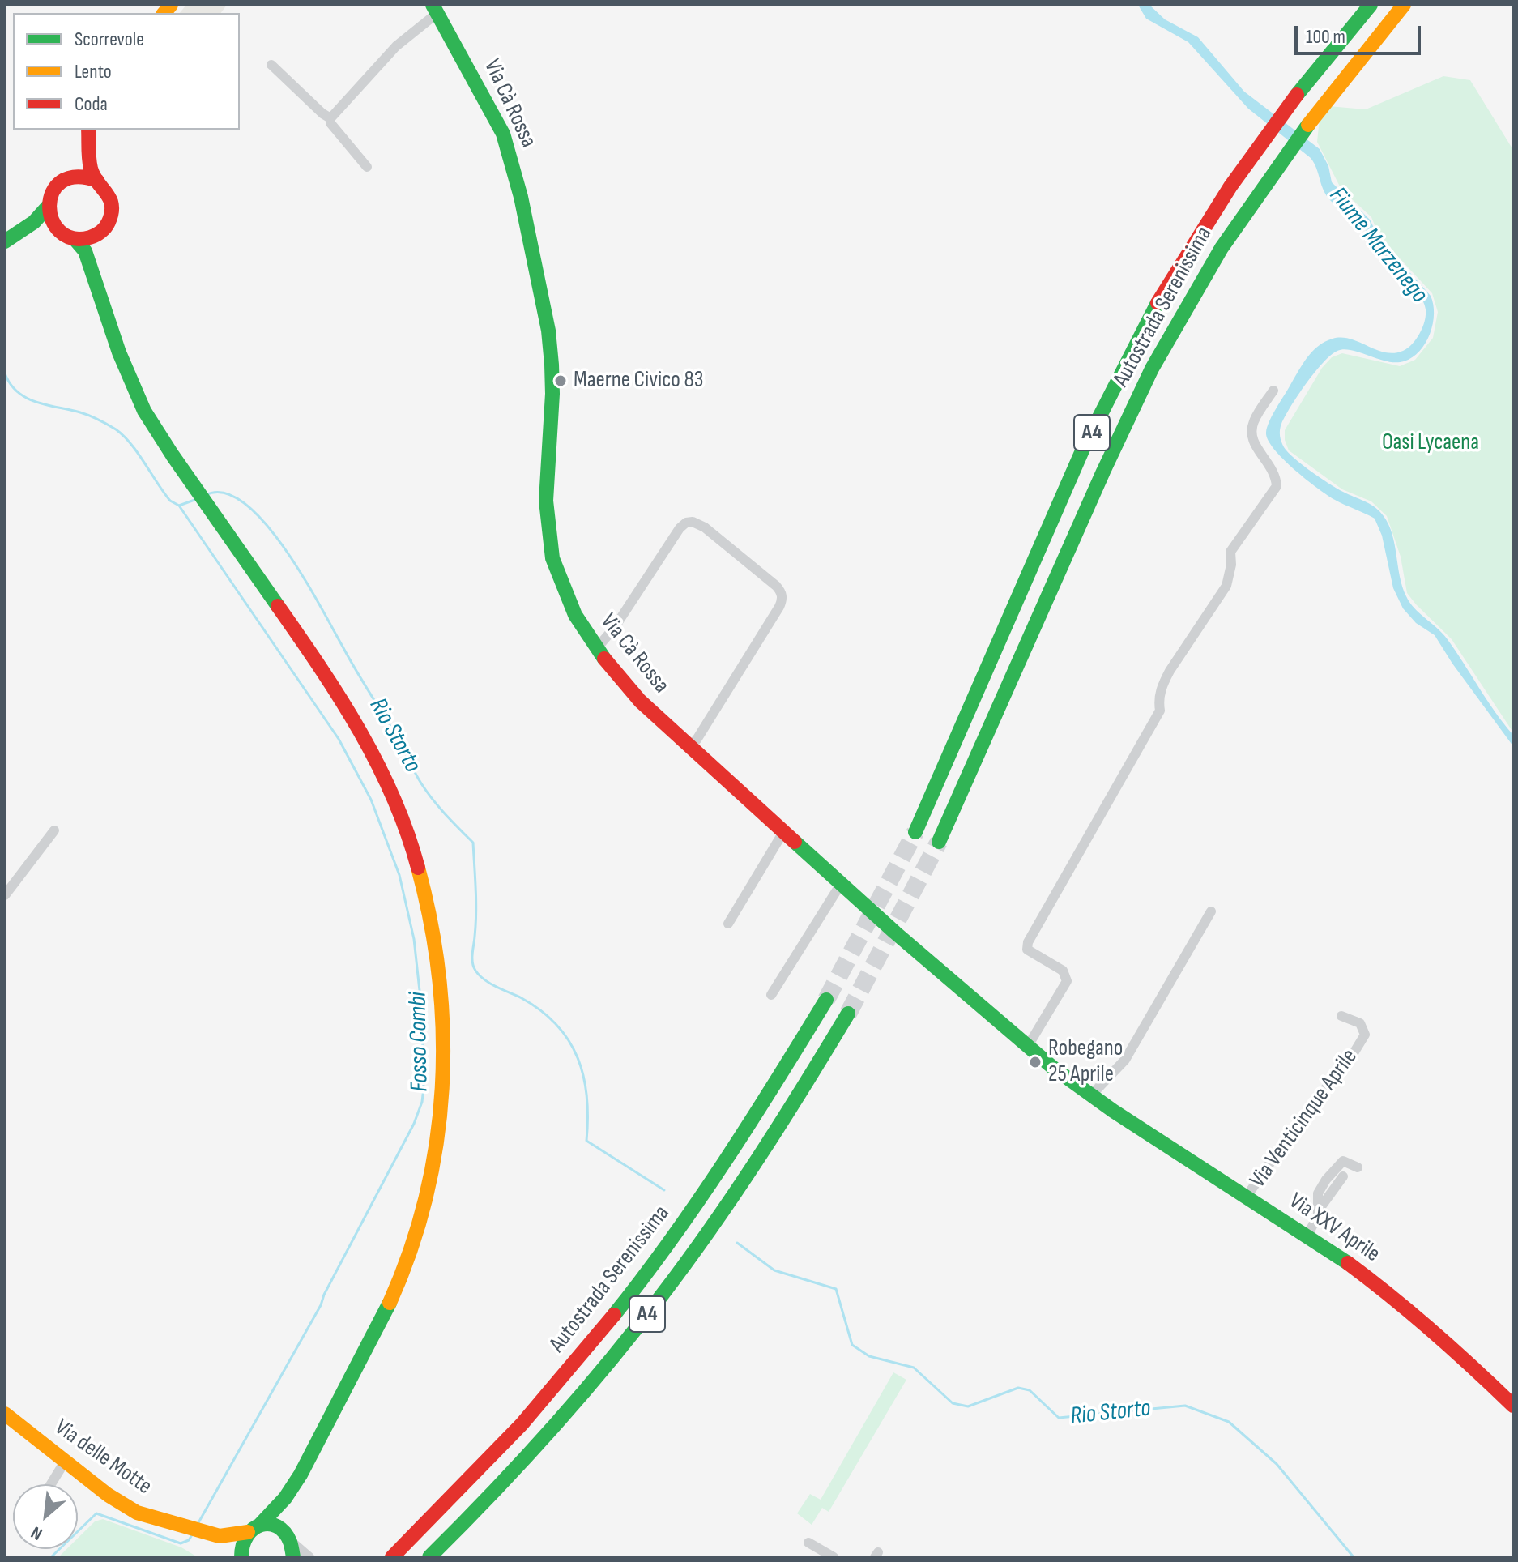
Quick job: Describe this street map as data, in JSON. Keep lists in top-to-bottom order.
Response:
{
  "streets": {
    "main road": [
      "Via Cà Rossa",
      "Autostrada Serenissima",
      "A4",
      "Via XXV Aprile",
      "Via delle Motte"
    ],
    "street": ["Via Venticinque Aprile"]
  },
  "crossings": [
    ["Via Cà Rossa", "Via XXV Aprile"],
    ["Via Venticinque Aprile", "Via XXV Aprile"]
  ],
  "water": ["Fiume Marzenego", "Rio Storto", "Fosso Combi"],
  "parks": ["Oasi Lycaena"],
  "places": ["Maerne Civico 83", "Robegano 25 Aprile"],
  "legend": ["Scorrevole", "Lento", "Coda"],
  "scale_bar": "100 m",
  "north": "bottom left"
}
